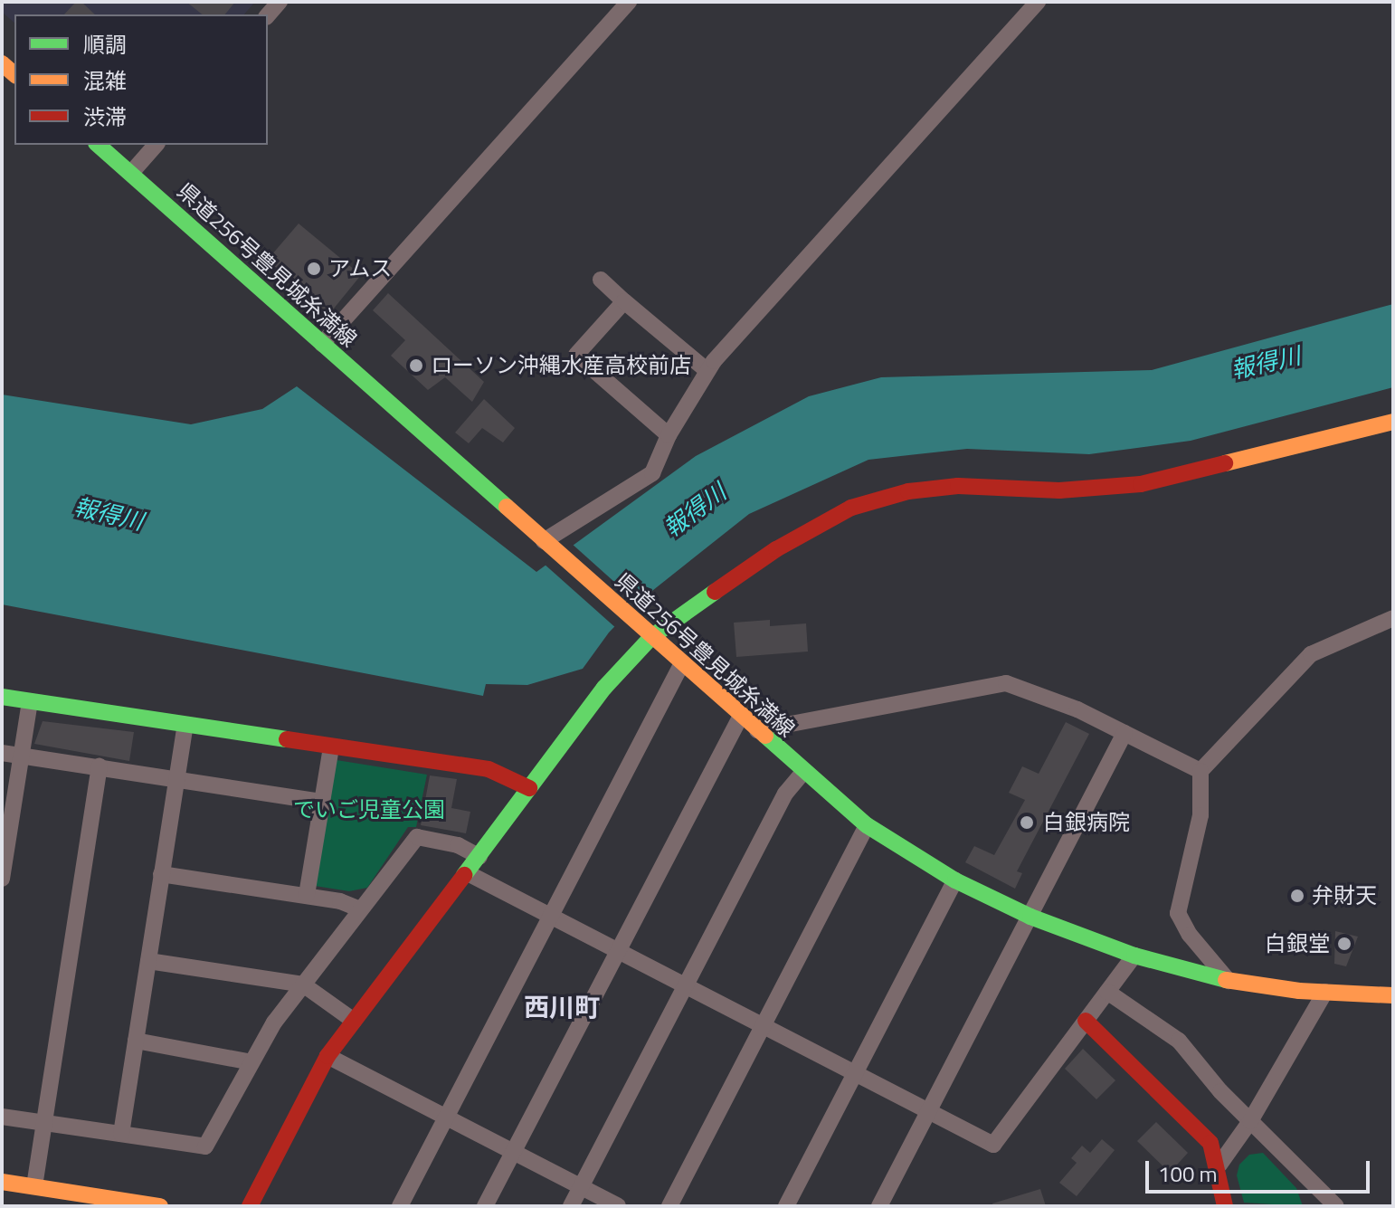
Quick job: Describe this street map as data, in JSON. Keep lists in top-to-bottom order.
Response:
{
  "streets": {
    "street": ["県道256号豊見城糸満線"]
  },
  "districts": ["西川町"],
  "water": ["報得川"],
  "parks": ["でいご児童公園"],
  "places": [
    "アムス",
    "ローソン沖縄水産高校前店",
    "白銀病院",
    "弁財天",
    "白銀堂"
  ],
  "legend": ["順調", "混雑", "渋滞"],
  "scale_bar": "100 m"
}
